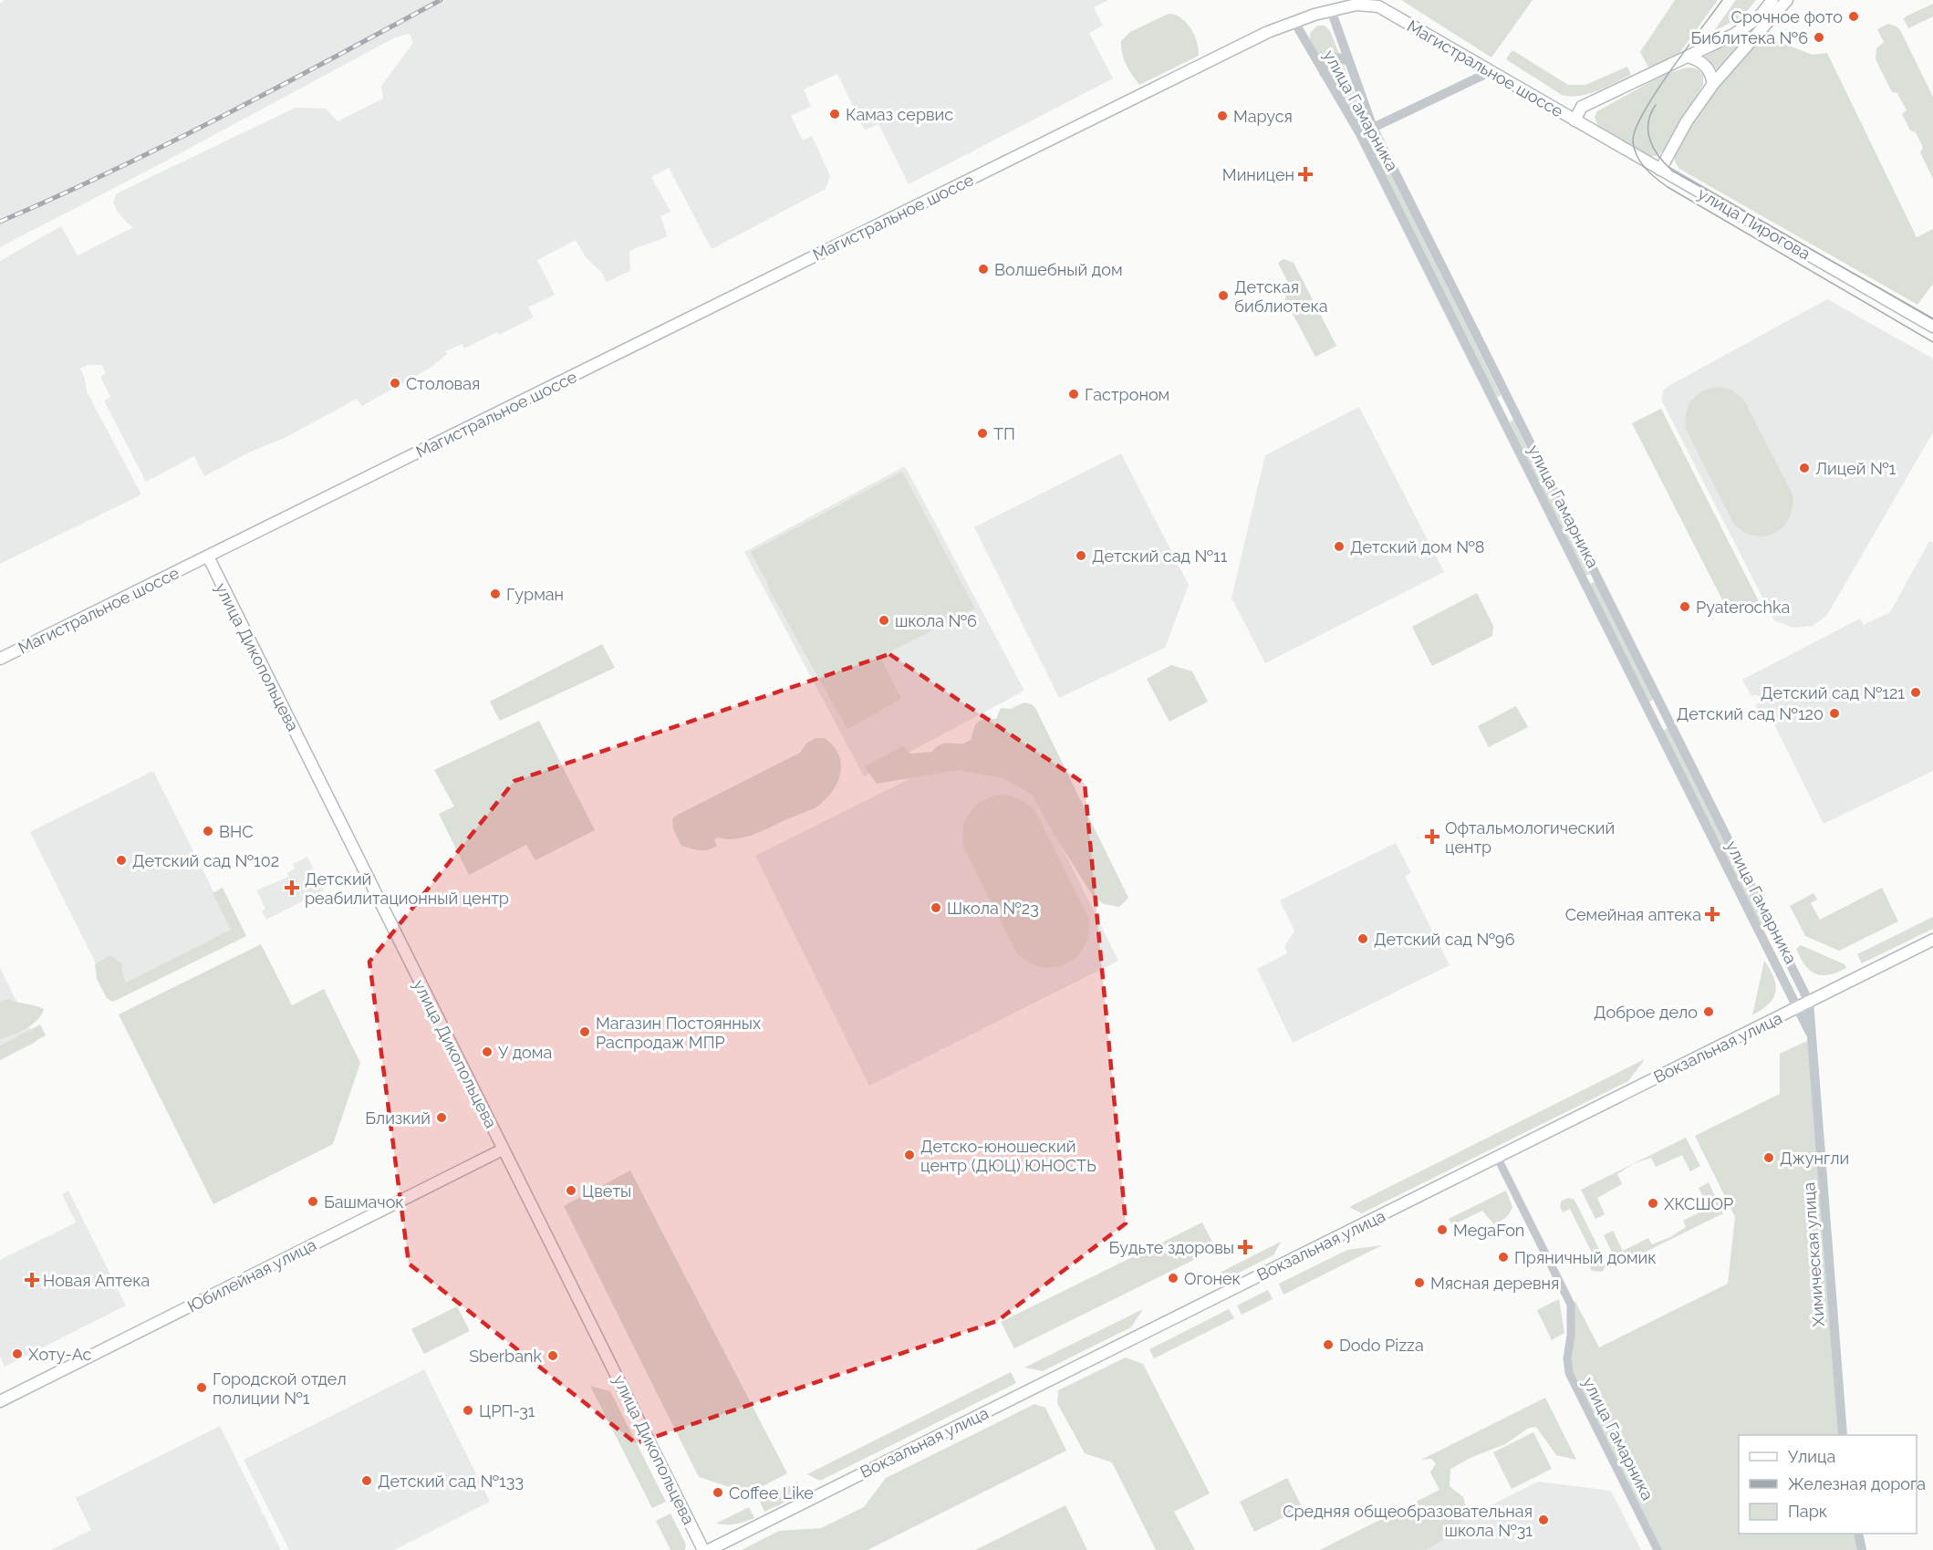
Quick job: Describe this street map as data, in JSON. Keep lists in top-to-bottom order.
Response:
{
  "streets": {
    "main road": [
      "Магистральное шоссе",
      "улица Пирогова",
      "улица Дикопольцева",
      "Вокзальная улица",
      "Юбилейная улица"
    ],
    "street": ["улица Гамарника", "Химическая улица"]
  },
  "crossings": [
    ["Магистральное шоссе", "улица Гамарника"],
    ["Магистральное шоссе", "улица Пирогова"],
    ["Магистральное шоссе", "улица Дикопольцева"],
    ["улица Гамарника", "Вокзальная улица"],
    ["улица Гамарника", "Химическая улица"],
    ["улица Дикопольцева", "Юбилейная улица"],
    ["Вокзальная улица", "Химическая улица"]
  ],
  "places": {
    "other": [
      "Срочное фото",
      "Библитека №6",
      "Камаз сервис",
      "Маруся",
      "Волшебный дом",
      "Детская библиотека",
      "Столовая",
      "Гастроном",
      "ТП",
      "Лицей №1",
      "Детский дом №8",
      "Детский сад №11",
      "Гурман",
      "Pyaterochka",
      "школа №6",
      "Детский сад №121",
      "Детский сад №120",
      "ВНС",
      "Детский сад №102",
      "Школа №23",
      "Детский сад №96",
      "Доброе дело",
      "Магазин Постоянных Распродаж МПР",
      "У дома",
      "Близкий",
      "Детско-юношеский центр (ДЮЦ) ЮНОСТЬ",
      "Джунгли",
      "Цветы",
      "Башмачок",
      "ХКСШОР",
      "MegaFon",
      "Пряничный домик",
      "Огонек",
      "Мясная деревня",
      "Dodo Pizza",
      "Хоту-Ас",
      "Sberbank",
      "Городской отдел полиции №1",
      "ЦРП-31",
      "Детский сад №133",
      "Coffee Like",
      "Средняя общеобразовательная школа №31"
    ],
    "health": [
      "Миницен",
      "Офтальмологический центр",
      "Детский реабилитационный центр",
      "Семейная аптека",
      "Будьте здоровы",
      "Новая Аптека"
    ]
  },
  "legend": ["Улица", "Железная дорога", "Парк"]
}
